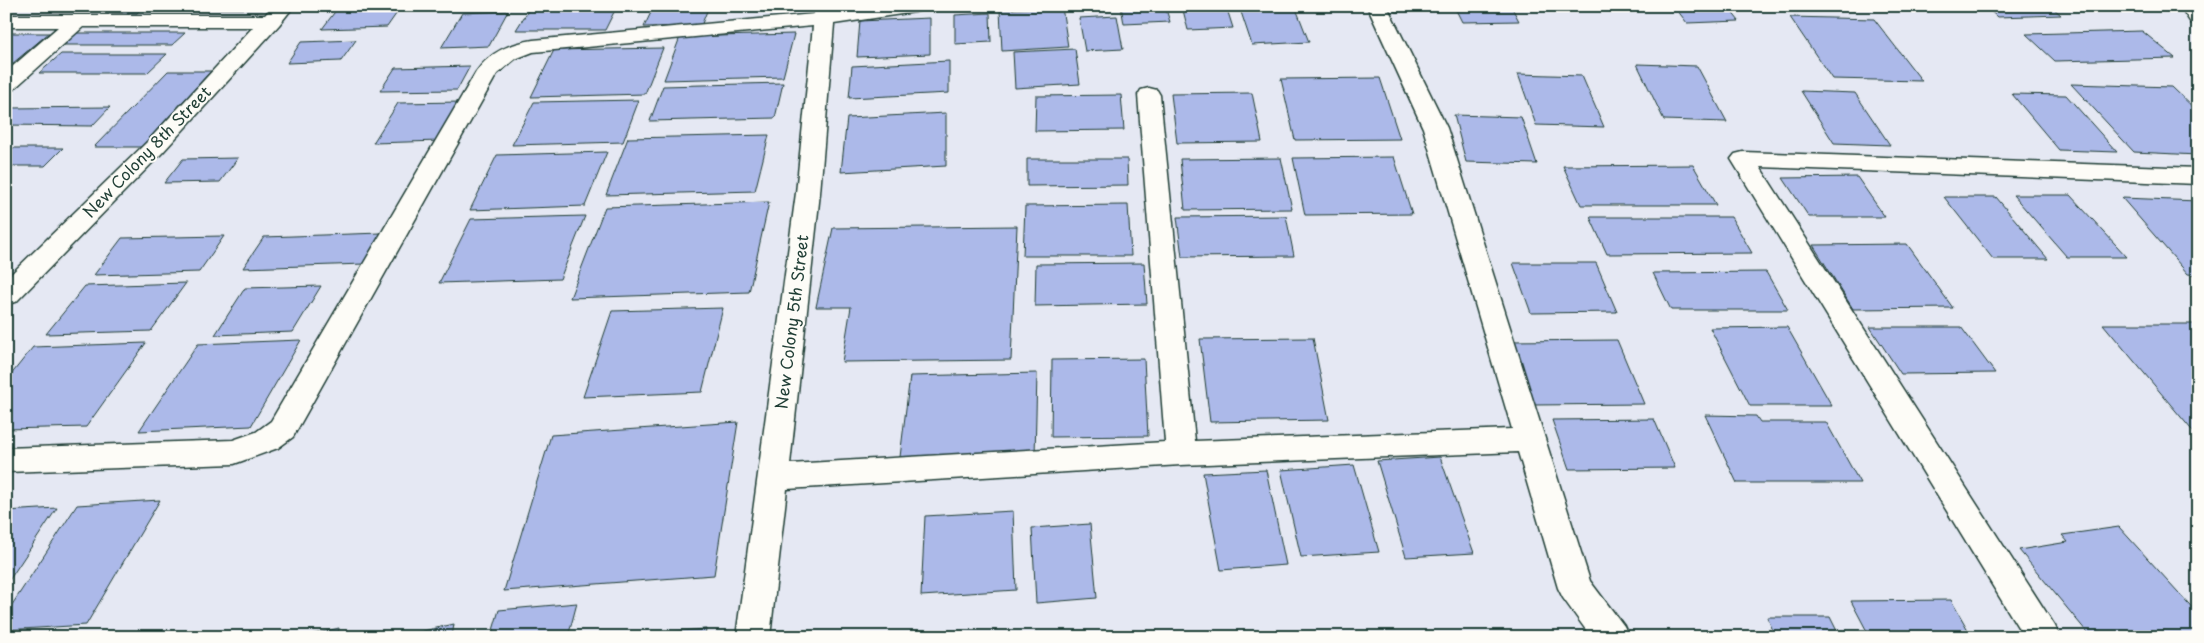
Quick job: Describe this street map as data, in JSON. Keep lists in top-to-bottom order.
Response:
{
  "streets": {
    "street": ["New Colony 8th Street", "New Colony 5th Street"]
  }
}
